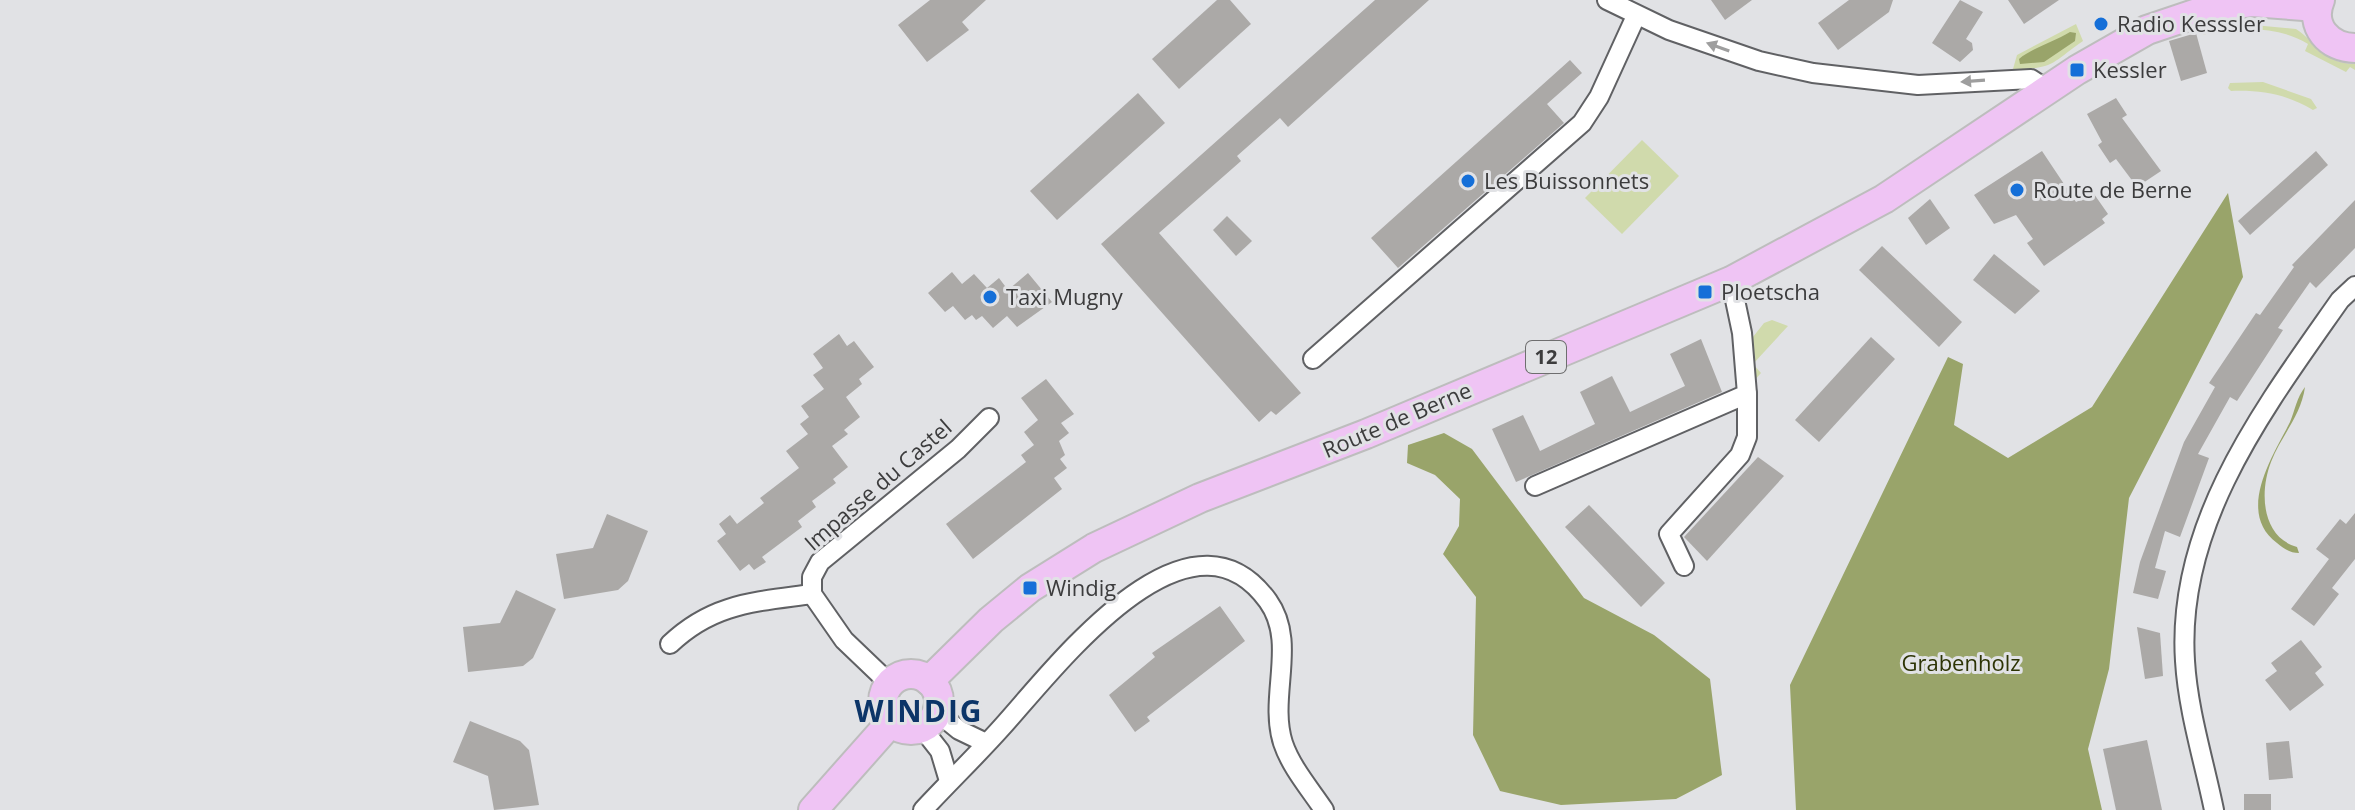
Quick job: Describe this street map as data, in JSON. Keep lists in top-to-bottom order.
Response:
{
  "streets": {
    "main road": ["12", "Route de Berne"],
    "street": ["Impasse du Castel"]
  },
  "crossings": [
    ["12", "Route de Berne"]
  ],
  "districts": ["WINDIG"],
  "parks": ["Grabenholz"],
  "places": {
    "other": [
      "Radio Kesssler",
      "Les Buissonnets",
      "Route de Berne",
      "Taxi Mugny"
    ],
    "transit": ["Kessler", "Ploetscha", "Windig"]
  }
}
